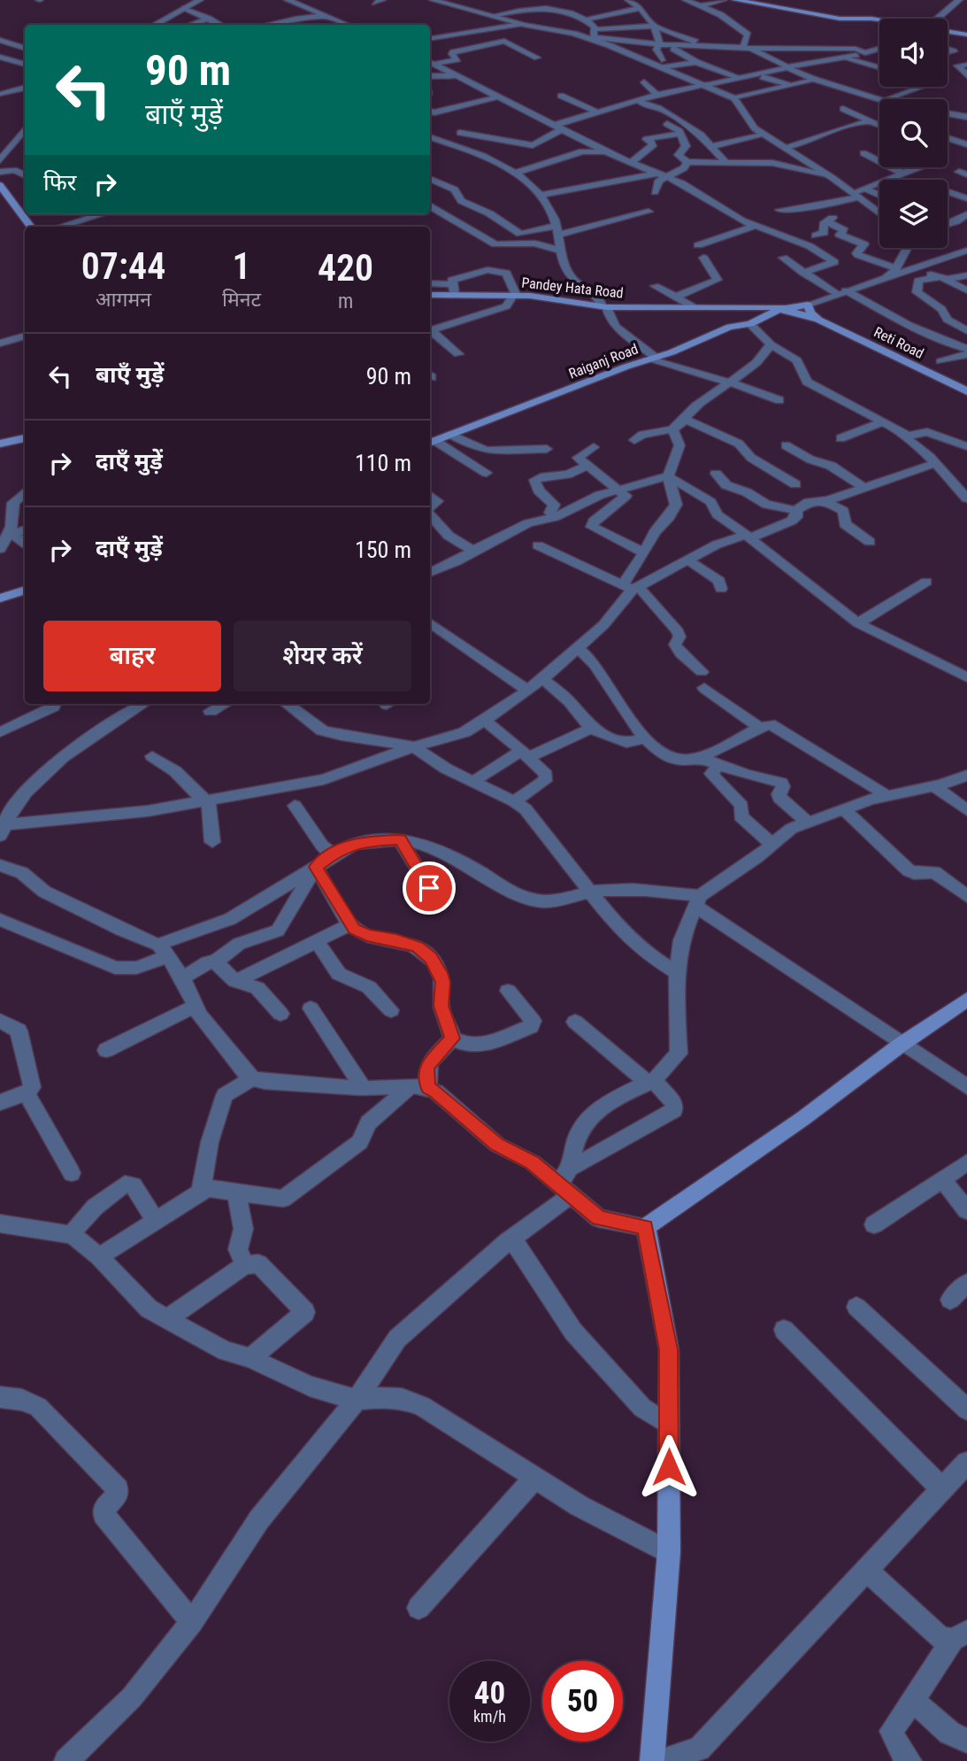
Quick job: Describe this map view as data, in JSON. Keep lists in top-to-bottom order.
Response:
{
  "streets": {
    "main road": ["Pandey Hata Road", "Reti Road", "Raiganj Road"]
  },
  "crossings": [
    ["Pandey Hata Road", "Reti Road"],
    ["Pandey Hata Road", "Raiganj Road"],
    ["Reti Road", "Raiganj Road"]
  ],
  "page": {
    "turn": ["90 m", "बाएँ मुड़ें"],
    "then": "फिर",
    "eta": [
      "07:44",
      "आगमन",
      "1",
      "मिनट",
      "420",
      "m"
    ],
    "list": [
      {
        "name": "बाएँ मुड़ें",
        "value": "90 m"
      },
      {
        "name": "दाएँ मुड़ें",
        "value": "110 m"
      },
      {
        "name": "दाएँ मुड़ें",
        "value": "150 m"
      }
    ],
    "buttons": ["बाहर", "शेयर करें"],
    "speed": "40 km/h",
    "limit": "50"
  }
}
